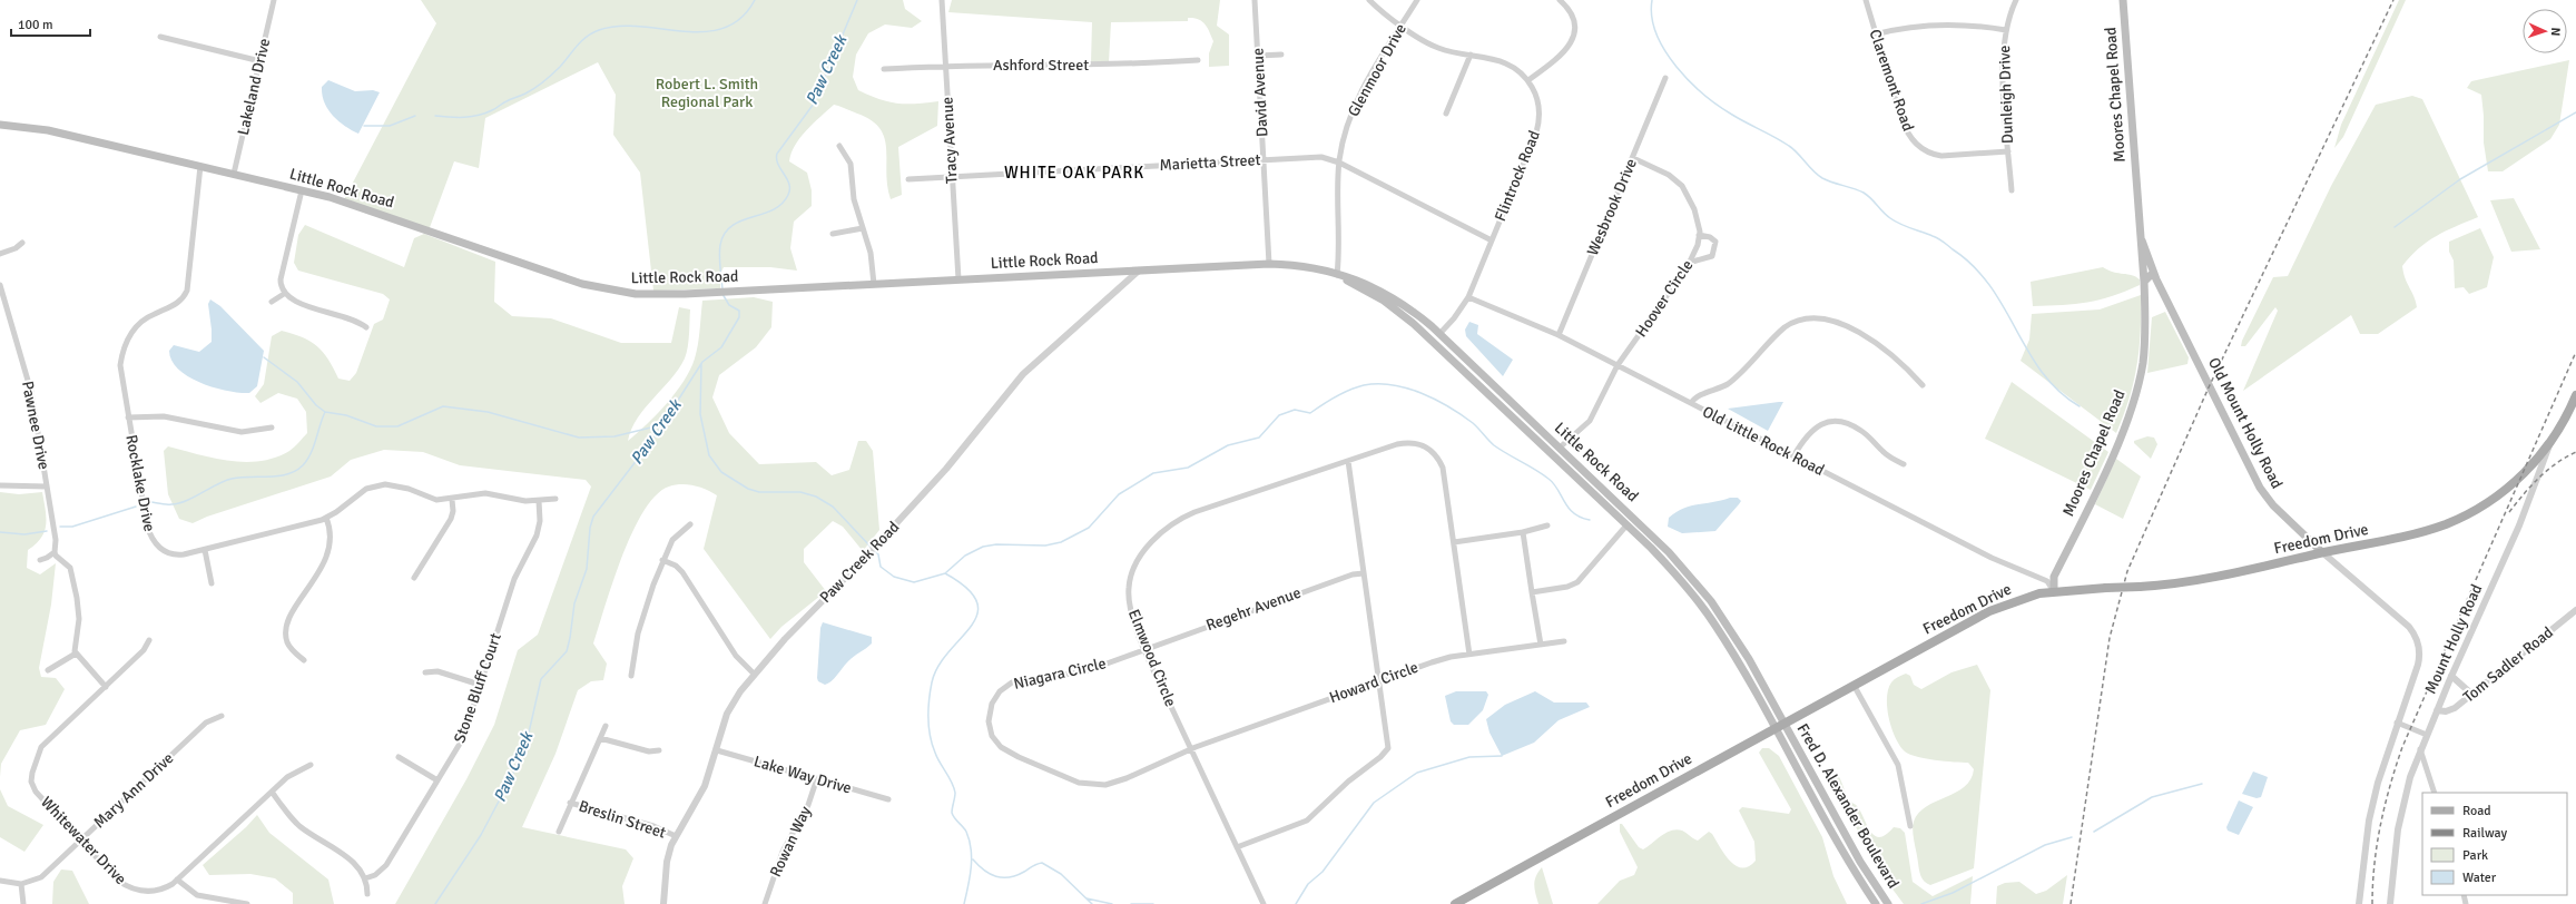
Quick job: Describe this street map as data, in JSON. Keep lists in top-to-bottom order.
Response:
{
  "streets": {
    "main road": [
      "Moores Chapel Road",
      "Little Rock Road",
      "Old Mount Holly Road",
      "Freedom Drive",
      "Mount Holly Road",
      "Fred D. Alexander Boulevard"
    ],
    "street": [
      "Ashford Street",
      "Glenmoor Drive",
      "Claremont Road",
      "Lakeland Drive",
      "David Avenue",
      "Dunleigh Drive",
      "Tracy Avenue",
      "Marietta Street",
      "Flintrock Road",
      "Wesbrook Drive",
      "Hoover Circle",
      "Pawnee Drive",
      "Old Little Rock Road",
      "Rocklake Drive",
      "Paw Creek Road",
      "Regehr Avenue",
      "Elmwood Circle",
      "Tom Sadler Road",
      "Niagara Circle",
      "Howard Circle",
      "Stone Bluff Court",
      "Lake Way Drive",
      "Mary Ann Drive",
      "Breslin Street",
      "Whitewater Drive",
      "Rowan Way"
    ]
  },
  "crossings": [
    ["Ashford Street", "Tracy Avenue"],
    ["Glenmoor Drive", "Marietta Street"],
    ["Glenmoor Drive", "Flintrock Road"],
    ["Glenmoor Drive", "Little Rock Road"],
    ["Claremont Road", "Dunleigh Drive"],
    ["Lakeland Drive", "Little Rock Road"],
    ["David Avenue", "Marietta Street"],
    ["David Avenue", "Little Rock Road"],
    ["Moores Chapel Road", "Old Mount Holly Road"],
    ["Moores Chapel Road", "Old Little Rock Road"],
    ["Moores Chapel Road", "Freedom Drive"],
    ["Tracy Avenue", "Marietta Street"],
    ["Tracy Avenue", "Little Rock Road"],
    ["Marietta Street", "Flintrock Road"],
    ["Flintrock Road", "Little Rock Road"],
    ["Flintrock Road", "Old Little Rock Road"],
    ["Little Rock Road", "Hoover Circle"],
    ["Little Rock Road", "Rocklake Drive"],
    ["Little Rock Road", "Freedom Drive"],
    ["Little Rock Road", "Paw Creek Road"],
    ["Little Rock Road", "Fred D. Alexander Boulevard"],
    ["Wesbrook Drive", "Hoover Circle"],
    ["Wesbrook Drive", "Old Little Rock Road"],
    ["Hoover Circle", "Old Little Rock Road"],
    ["Old Mount Holly Road", "Freedom Drive"],
    ["Old Little Rock Road", "Freedom Drive"],
    ["Rocklake Drive", "Stone Bluff Court"],
    ["Freedom Drive", "Mount Holly Road"],
    ["Freedom Drive", "Fred D. Alexander Boulevard"],
    ["Paw Creek Road", "Lake Way Drive"],
    ["Paw Creek Road", "Breslin Street"],
    ["Regehr Avenue", "Elmwood Circle"],
    ["Regehr Avenue", "Niagara Circle"],
    ["Mount Holly Road", "Tom Sadler Road"],
    ["Elmwood Circle", "Niagara Circle"],
    ["Elmwood Circle", "Howard Circle"],
    ["Niagara Circle", "Howard Circle"],
    ["Lake Way Drive", "Rowan Way"],
    ["Mary Ann Drive", "Whitewater Drive"]
  ],
  "districts": ["WHITE OAK PARK"],
  "water": ["Paw Creek"],
  "parks": ["Robert L. Smith Regional Park"],
  "legend": [
    "Road",
    "Railway",
    "Park",
    "Water"
  ],
  "scale_bar": "100 m",
  "north": "right"
}
